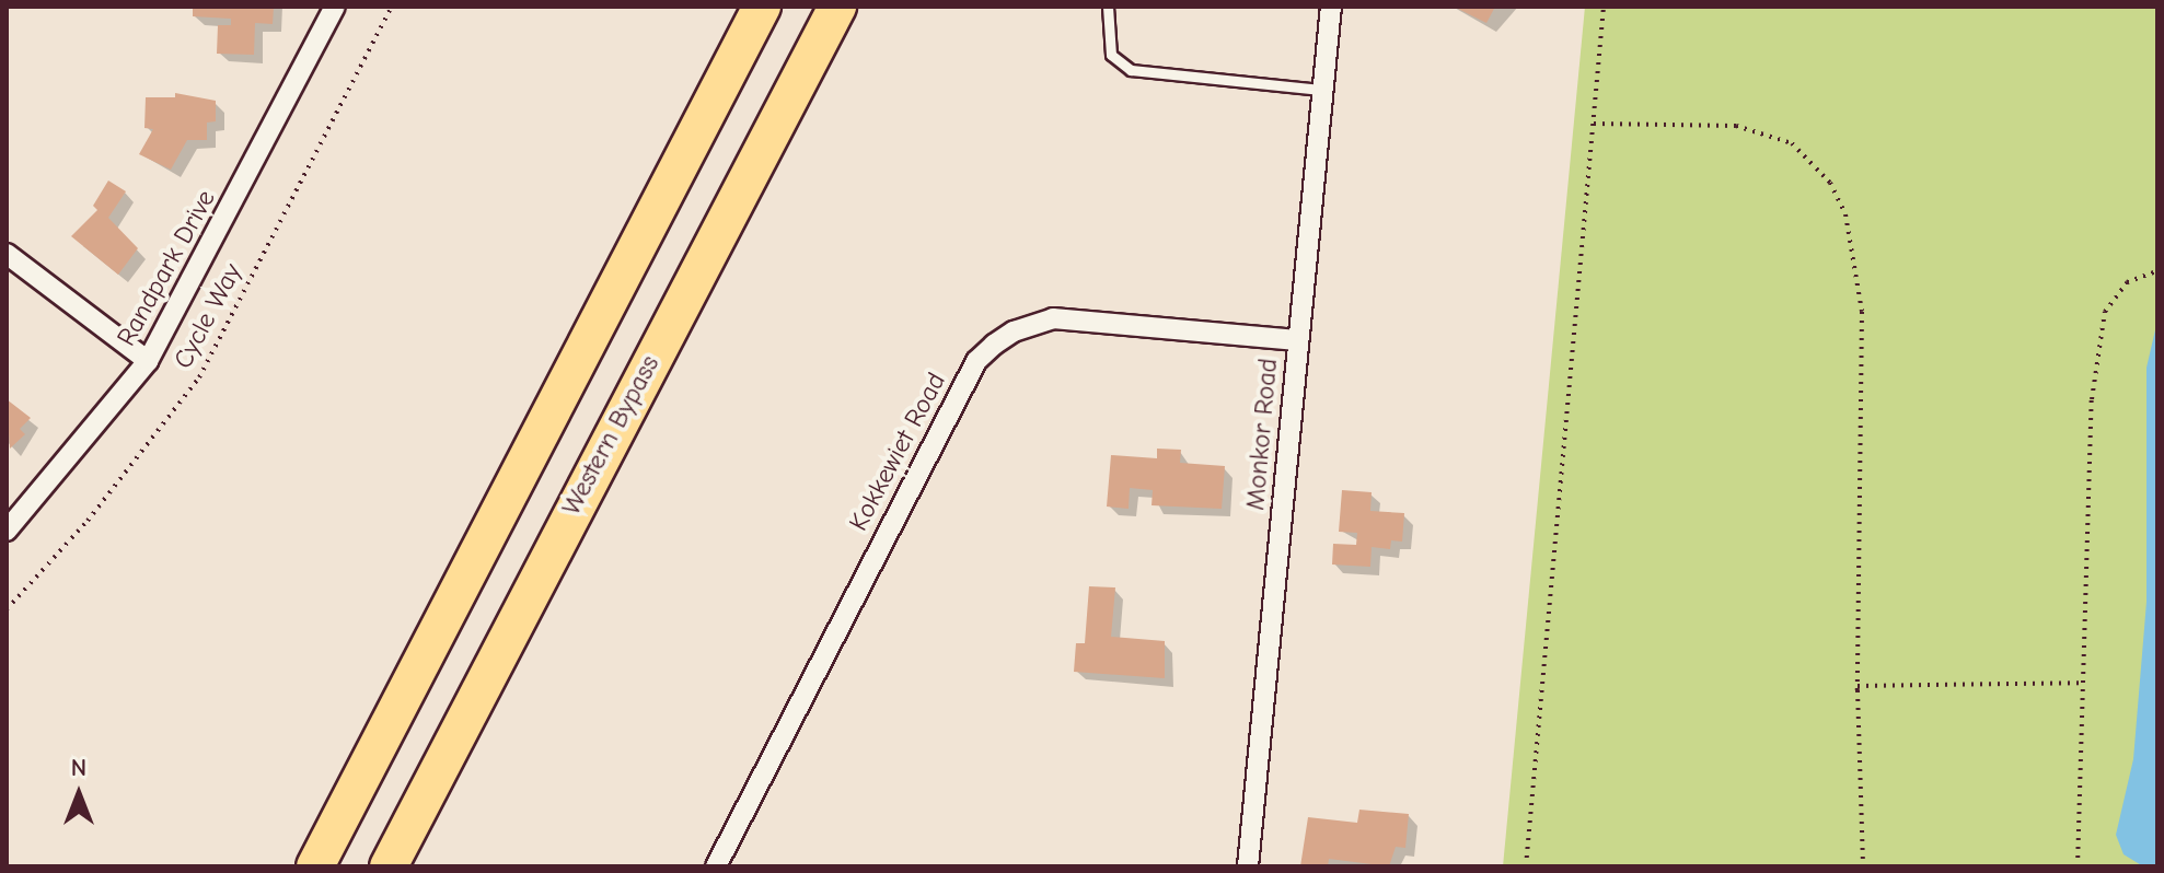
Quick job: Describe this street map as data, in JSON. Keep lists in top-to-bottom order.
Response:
{
  "streets": {
    "highway": ["Western Bypass"],
    "street": ["Randpark Drive", "Monkor Road", "Kokkewiet Road"],
    "path": ["Cycle Way"]
  },
  "crossings": [
    ["Monkor Road", "Kokkewiet Road"]
  ],
  "north": "top"
}
